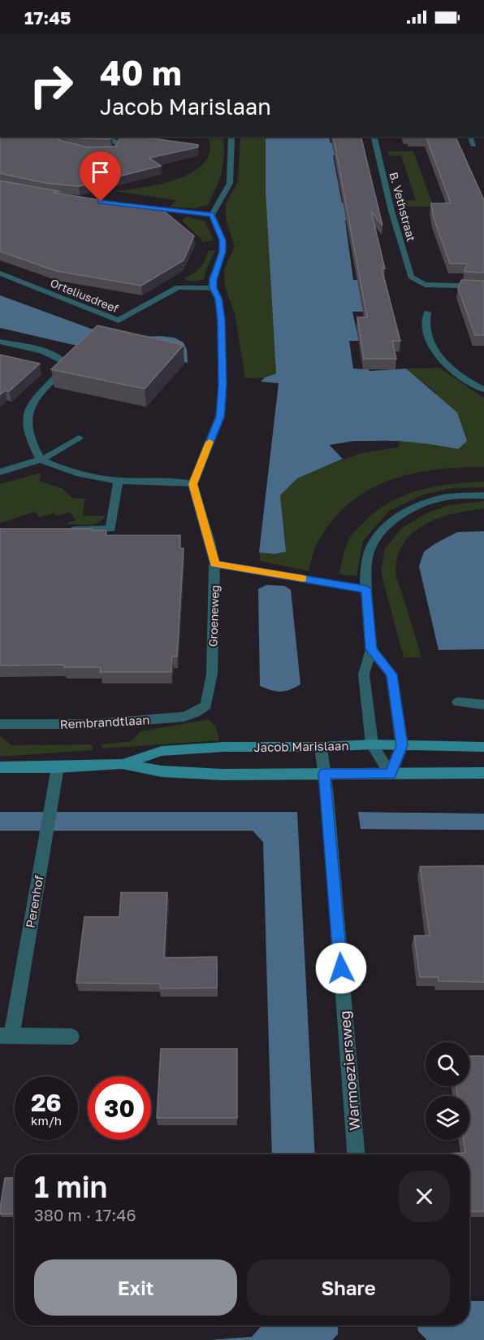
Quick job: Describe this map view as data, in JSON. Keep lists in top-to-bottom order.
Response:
{
  "streets": {
    "main road": ["Jacob Marislaan"],
    "street": [
      "B. Vethstraat",
      "Orteliusdreef",
      "Groeneweg",
      "Rembrandtlaan",
      "Perenhof",
      "Warmoeziersweg"
    ]
  },
  "crossings": [
    ["Groeneweg", "Rembrandtlaan"],
    ["Jacob Marislaan", "Perenhof"],
    ["Jacob Marislaan", "Warmoeziersweg"]
  ],
  "page": {
    "status": "17:45",
    "turn": ["40 m", "Jacob Marislaan"],
    "speed": "26 km/h",
    "limit": "30",
    "heading": ["1 min", "380 m · 17:46"],
    "buttons": ["Exit", "Share"]
  }
}
